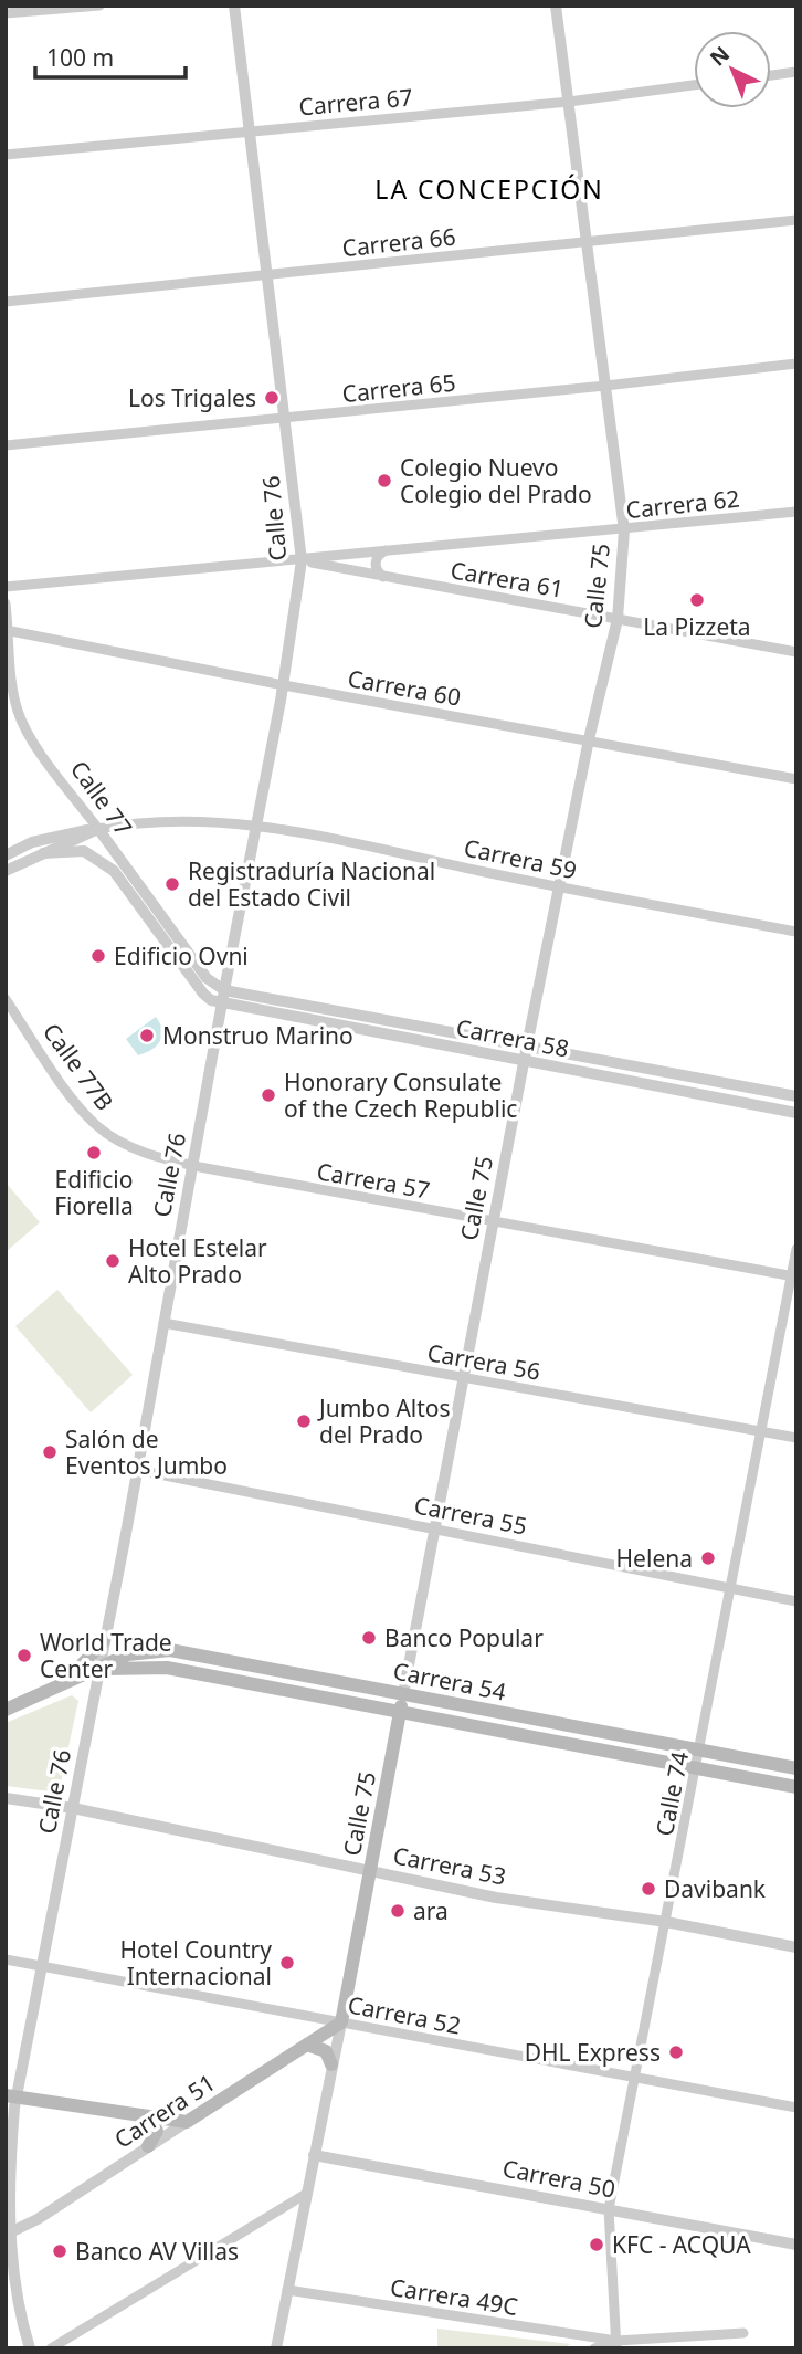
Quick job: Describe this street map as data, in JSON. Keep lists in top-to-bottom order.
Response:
{
  "streets": {
    "main road": ["Calle 75", "Carrera 54", "Carrera 51"],
    "street": [
      "Carrera 67",
      "Carrera 66",
      "Carrera 65",
      "Carrera 62",
      "Calle 76",
      "Carrera 61",
      "Carrera 60",
      "Calle 77",
      "Carrera 59",
      "Carrera 58",
      "Calle 77B",
      "Carrera 57",
      "Carrera 56",
      "Carrera 55",
      "Calle 74",
      "Carrera 53",
      "Carrera 52",
      "Carrera 50",
      "Carrera 49C"
    ]
  },
  "crossings": [
    ["Carrera 67", "Calle 76"],
    ["Carrera 67", "Calle 75"],
    ["Carrera 66", "Calle 76"],
    ["Carrera 66", "Calle 75"],
    ["Carrera 65", "Calle 76"],
    ["Carrera 65", "Calle 75"],
    ["Carrera 62", "Calle 76"],
    ["Carrera 62", "Carrera 61"],
    ["Carrera 62", "Calle 75"],
    ["Calle 76", "Carrera 61"],
    ["Calle 76", "Carrera 60"],
    ["Calle 76", "Calle 77"],
    ["Calle 76", "Carrera 59"],
    ["Calle 76", "Carrera 58"],
    ["Calle 76", "Carrera 57"],
    ["Calle 76", "Carrera 56"],
    ["Calle 76", "Carrera 55"],
    ["Calle 76", "Carrera 54"],
    ["Calle 76", "Carrera 53"],
    ["Calle 76", "Carrera 52"],
    ["Calle 76", "Carrera 51"],
    ["Carrera 61", "Calle 75"],
    ["Calle 75", "Carrera 60"],
    ["Calle 75", "Carrera 59"],
    ["Calle 75", "Carrera 58"],
    ["Calle 75", "Carrera 57"],
    ["Calle 75", "Carrera 56"],
    ["Calle 75", "Carrera 55"],
    ["Calle 75", "Carrera 54"],
    ["Calle 75", "Carrera 53"],
    ["Calle 75", "Carrera 52"],
    ["Calle 75", "Carrera 51"],
    ["Calle 75", "Carrera 50"],
    ["Calle 75", "Carrera 49C"],
    ["Carrera 60", "Calle 77"],
    ["Calle 77", "Carrera 59"],
    ["Calle 77", "Carrera 58"],
    ["Calle 77B", "Carrera 57"],
    ["Carrera 57", "Calle 74"],
    ["Carrera 56", "Calle 74"],
    ["Carrera 55", "Calle 74"],
    ["Carrera 54", "Calle 74"],
    ["Calle 74", "Carrera 53"],
    ["Calle 74", "Carrera 52"],
    ["Calle 74", "Carrera 50"],
    ["Calle 74", "Carrera 49C"],
    ["Carrera 52", "Carrera 51"]
  ],
  "districts": ["LA CONCEPCIÓN"],
  "places": [
    "Los Trigales",
    "Colegio Nuevo Colegio del Prado",
    "La Pizzeta",
    "Registraduría Nacional del Estado Civil",
    "Edificio Ovni",
    "Monstruo Marino",
    "Honorary Consulate of the Czech Republic",
    "Edificio Fiorella",
    "Hotel Estelar Alto Prado",
    "Jumbo Altos del Prado",
    "Salón de Eventos Jumbo",
    "Helena",
    "Banco Popular",
    "World Trade Center",
    "Davibank",
    "ara",
    "Hotel Country Internacional",
    "DHL Express",
    "KFC - ACQUA",
    "Banco AV Villas"
  ],
  "scale_bar": "100 m",
  "north": "top left"
}
